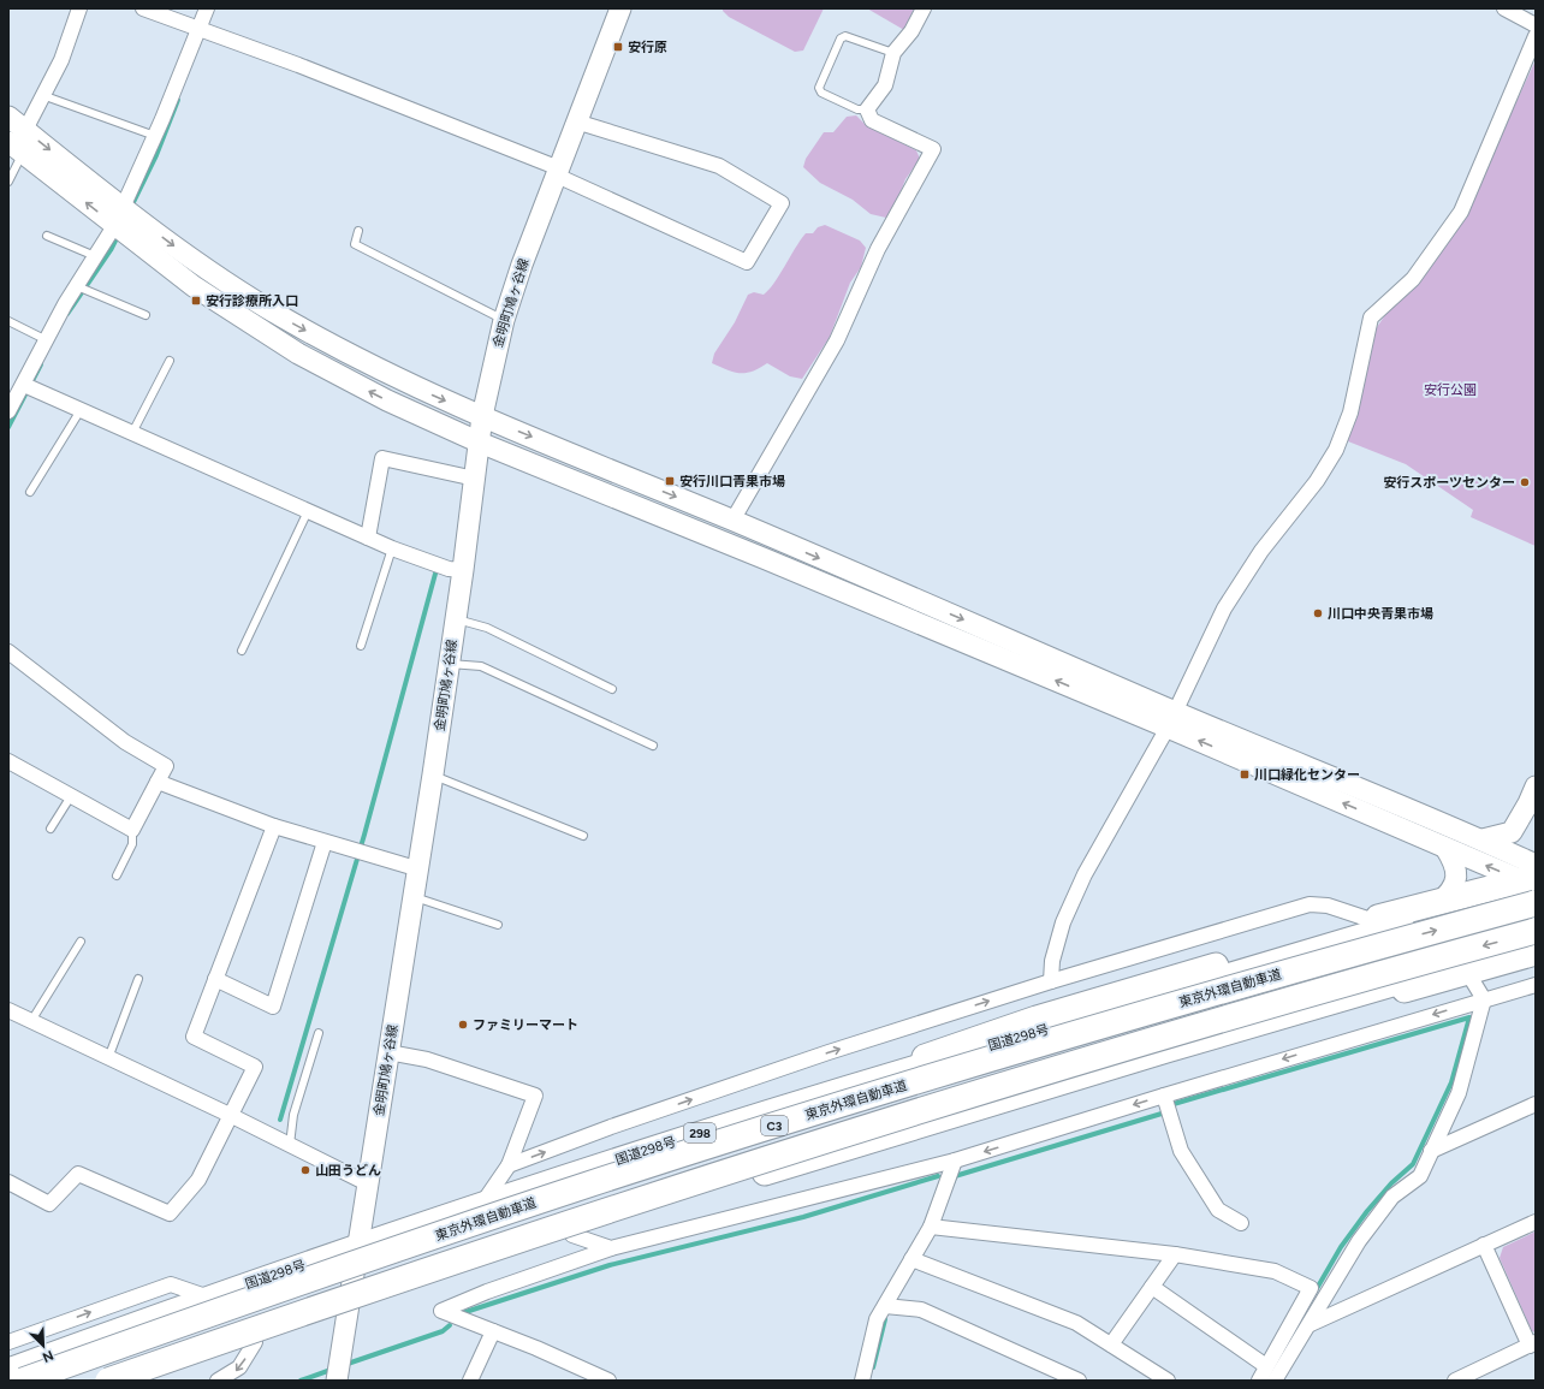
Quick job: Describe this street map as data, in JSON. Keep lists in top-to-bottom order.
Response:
{
  "streets": {
    "highway": [
      "東京外環自動車道",
      "国道298号",
      "C3",
      "298"
    ],
    "street": ["金明町鳩ヶ谷線"]
  },
  "crossings": [
    ["金明町鳩ヶ谷線", "国道298号"]
  ],
  "parks": ["安行公園"],
  "places": {
    "transit": [
      "安行原",
      "安行診療所入口",
      "安行川口青果市場",
      "川口緑化センター"
    ],
    "other": [
      "安行スポーツセンター",
      "川口中央青果市場",
      "ファミリーマート",
      "山田うどん"
    ]
  },
  "north": "bottom right"
}
